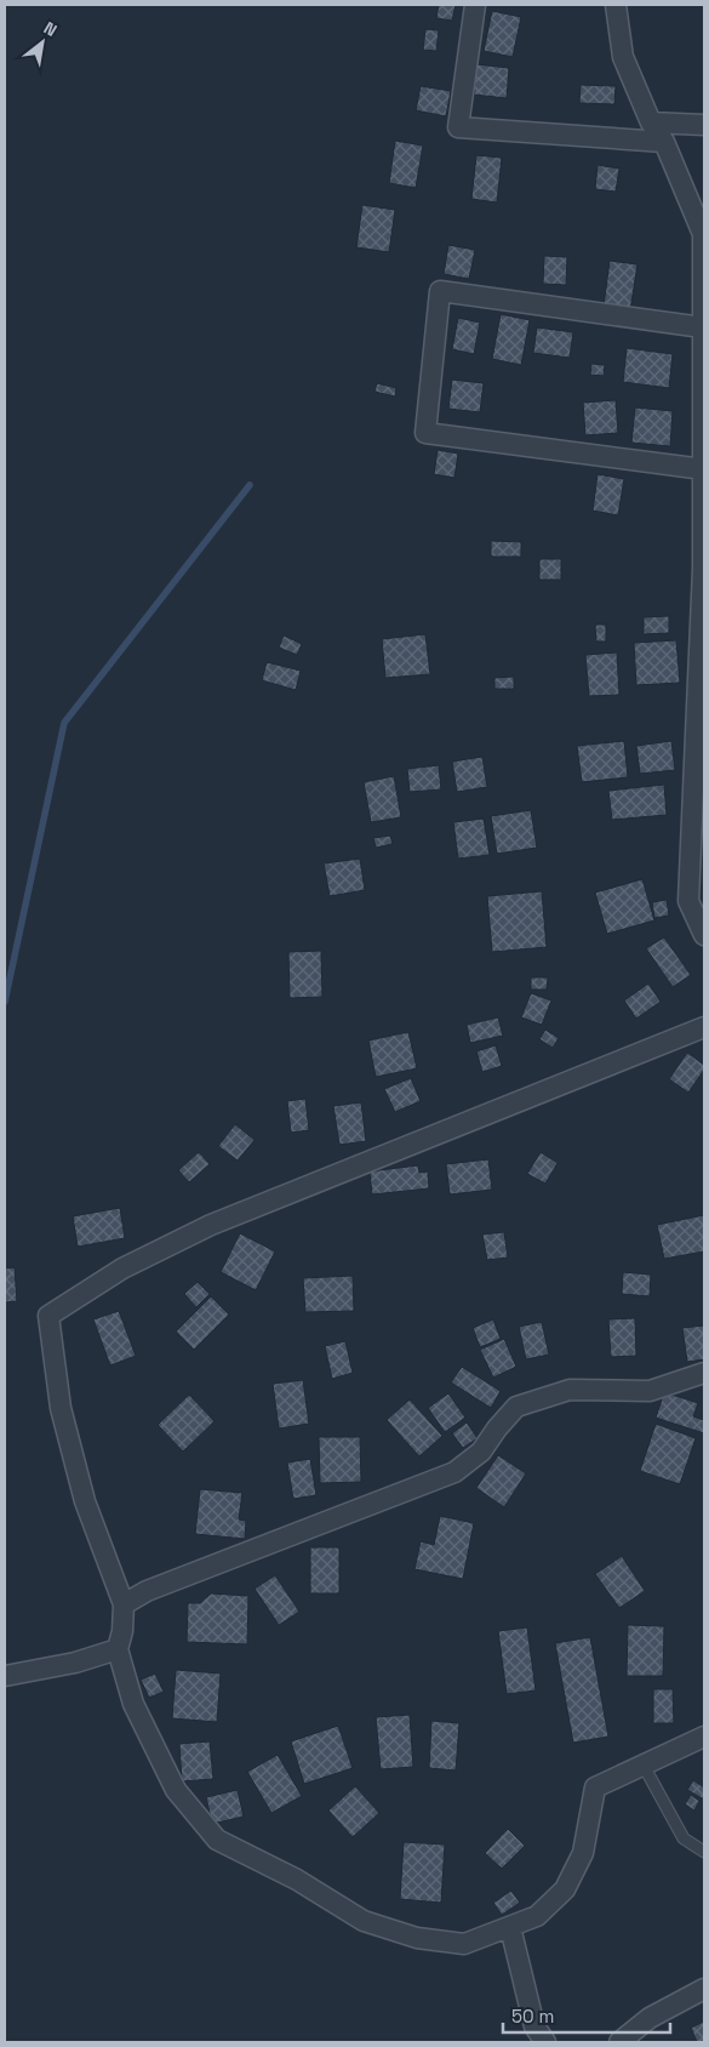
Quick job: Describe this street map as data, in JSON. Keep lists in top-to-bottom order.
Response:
{
  "scale_bar": "50 m",
  "north": "top right"
}
